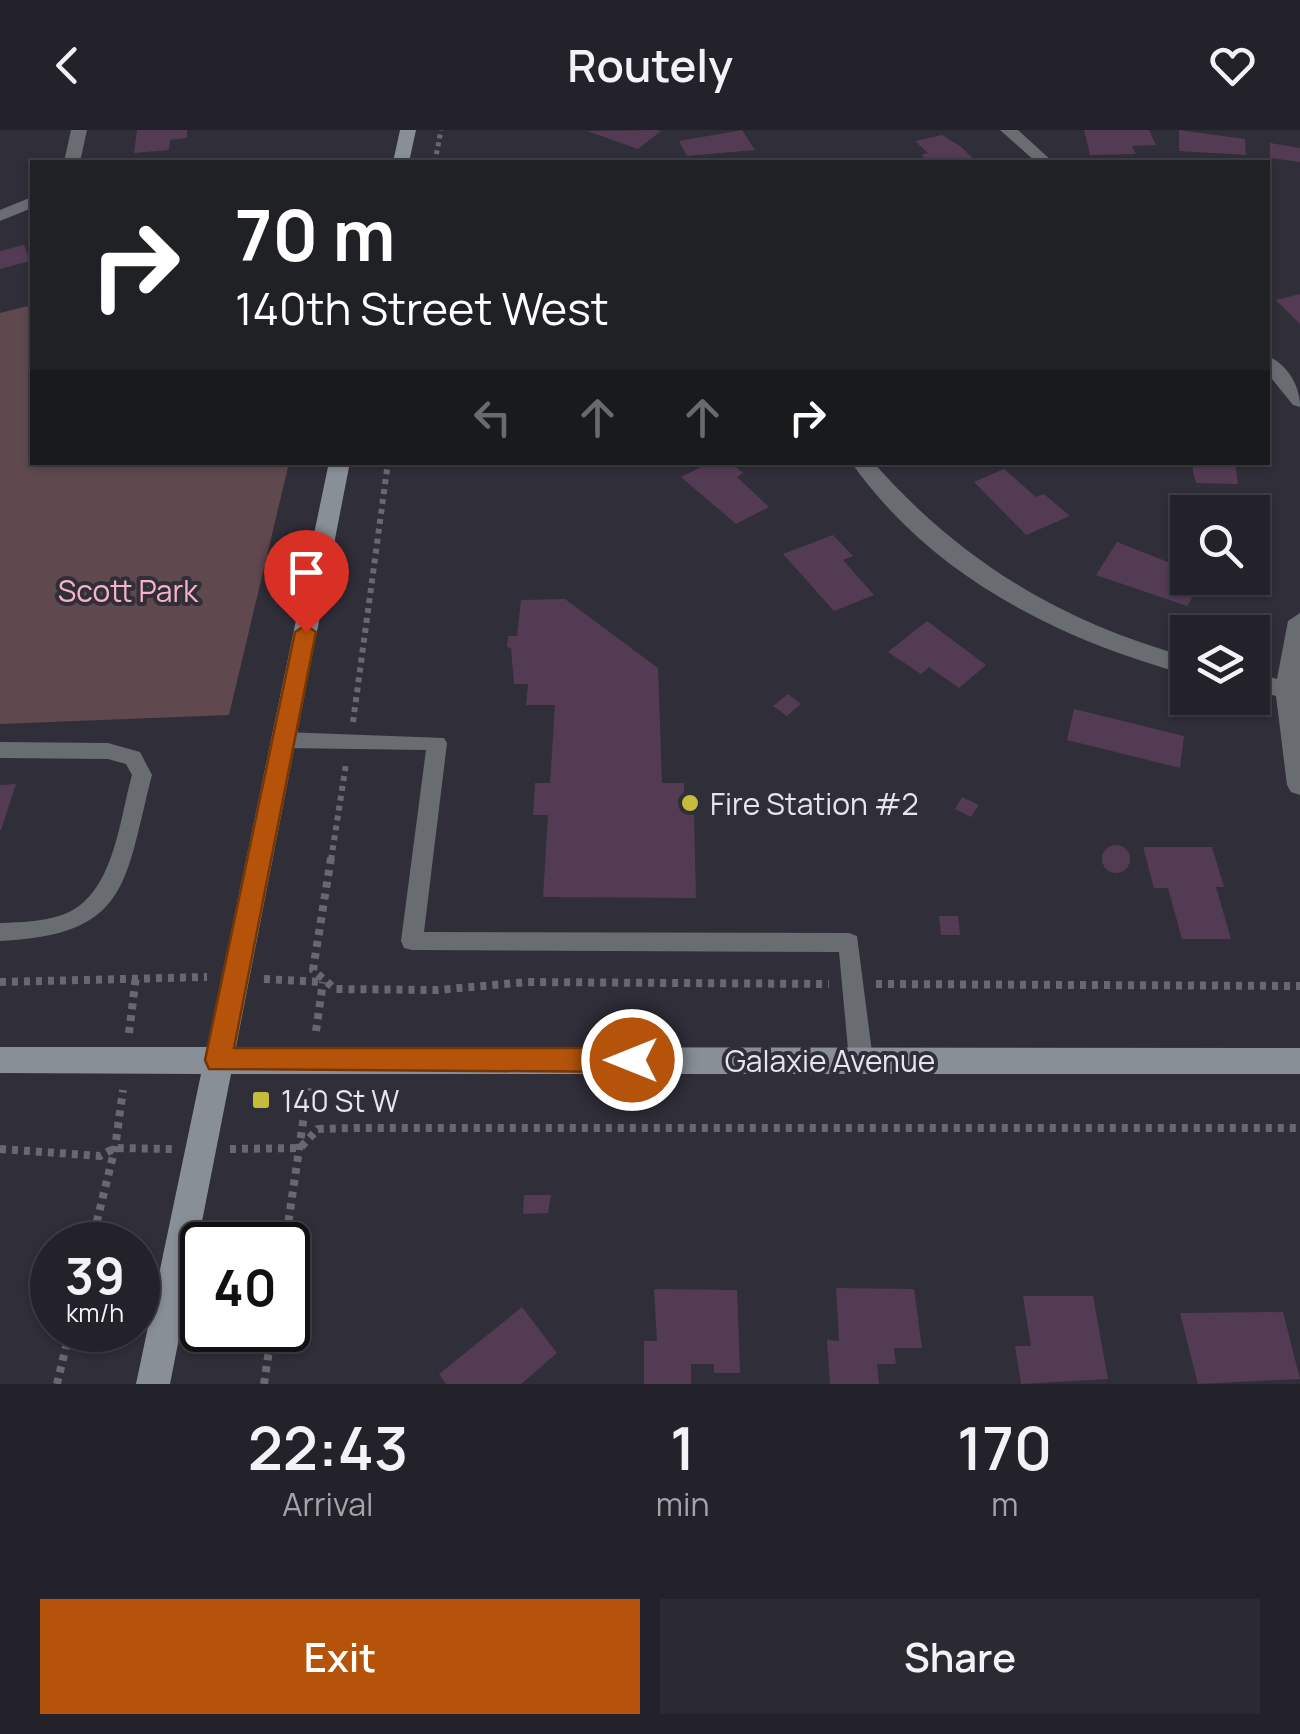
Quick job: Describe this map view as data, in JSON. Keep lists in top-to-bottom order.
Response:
{
  "streets": {
    "street": ["Galaxie Avenue"]
  },
  "parks": ["Scott Park"],
  "places": {
    "other": ["Fire Station #2"],
    "transit": ["140 St W"]
  },
  "page": {
    "header": "Routely",
    "turn": ["70 m", "140th Street West"],
    "speed": "39 km/h",
    "limit": "40",
    "eta": [
      "22:43",
      "Arrival",
      "1",
      "min",
      "170",
      "m"
    ],
    "buttons": ["Exit", "Share"]
  }
}
